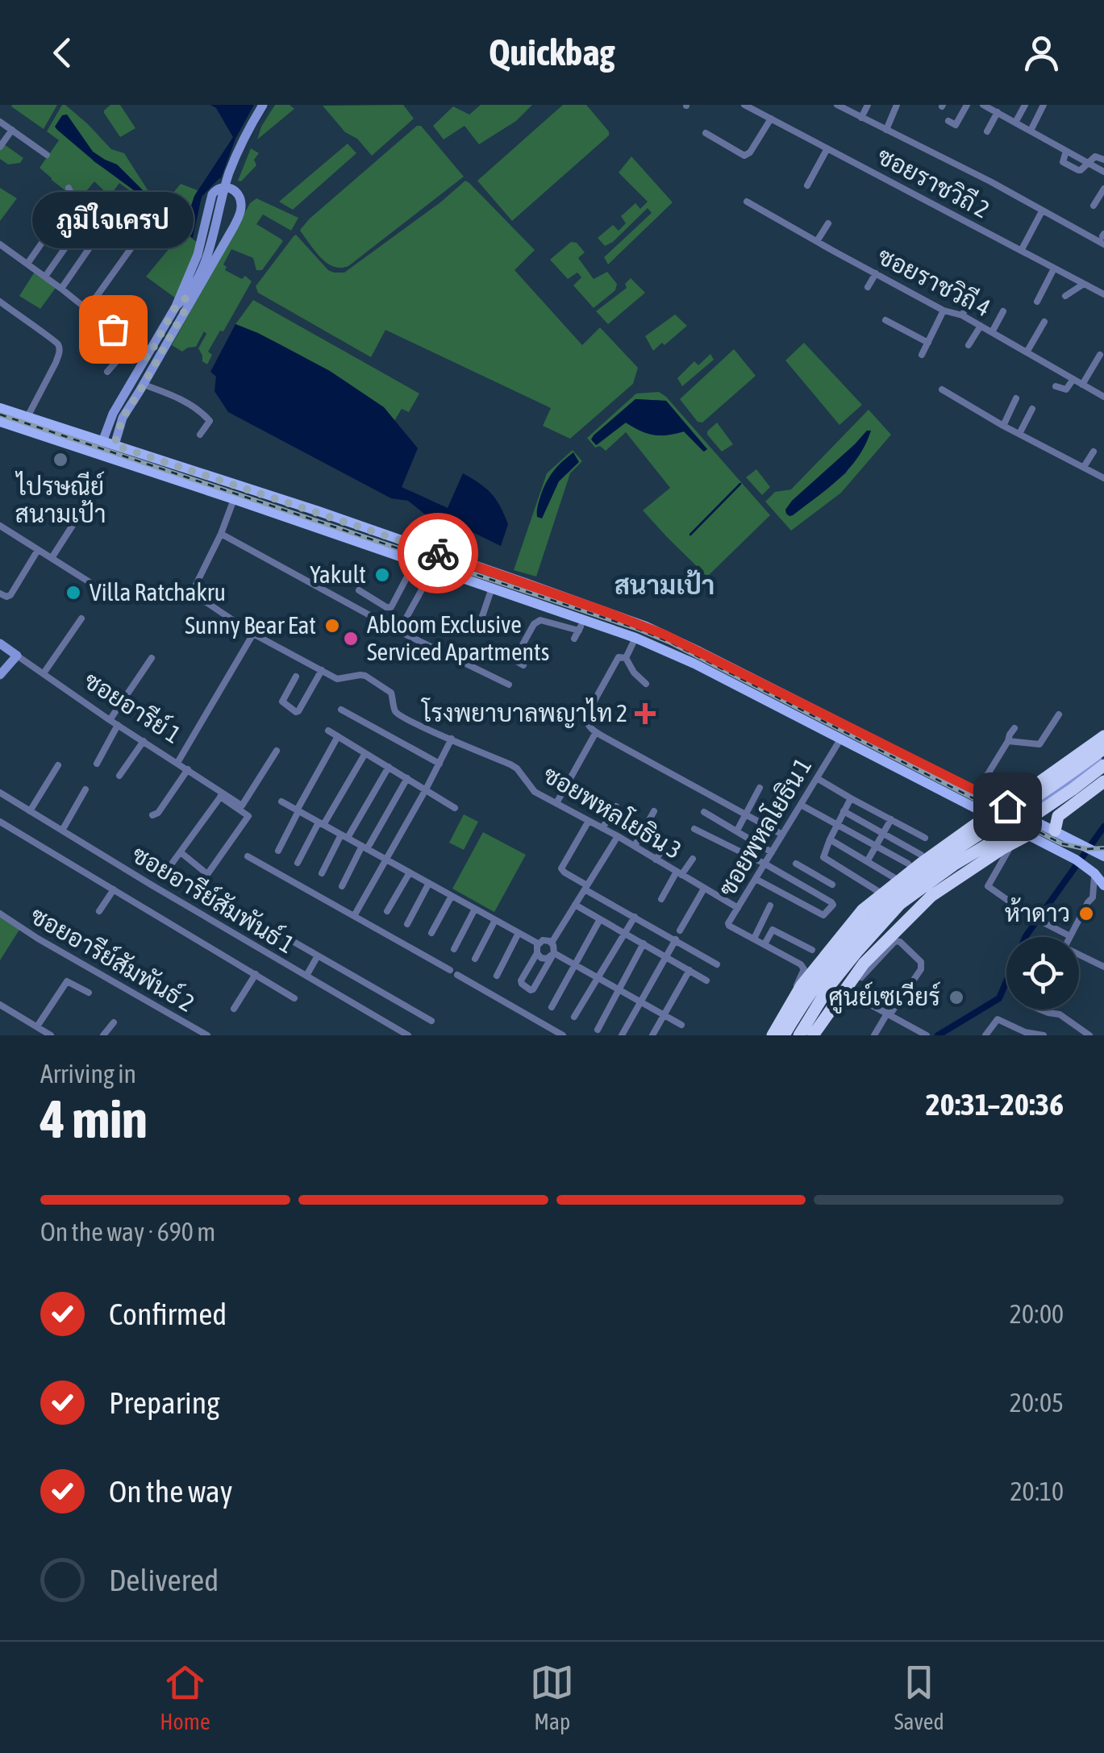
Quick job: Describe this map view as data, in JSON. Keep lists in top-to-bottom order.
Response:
{
  "streets": {
    "street": [
      "ซอยราชวิถี 2",
      "ซอยราชวิถี 4",
      "ซอยอารีย์ 1",
      "ซอยพหลโยธิน 3",
      "ซอยพหลโยธิน 1",
      "ซอยอารีย์สัมพันธ์ 1",
      "ซอยอารีย์สัมพันธ์ 2"
    ]
  },
  "crossings": [
    ["ซอยพหลโยธิน 3", "ซอยพหลโยธิน 1"]
  ],
  "districts": ["สนามเป้า"],
  "places": {
    "other": [
      "ภูมิใจเครป",
      "ไปรษณีย์ สนามเป้า",
      "Yakult",
      "Villa Ratchakru",
      "Sunny Bear Eat",
      "Abloom Exclusive Serviced Apartments",
      "ห้าดาว",
      "ศูนย์เซเวียร์"
    ],
    "health": ["โรงพยาบาลพญาไท 2"]
  },
  "page": {
    "header": "Quickbag",
    "bubble": "ภูมิใจเครป",
    "heading": ["4 min", "Arriving in", "20:31–20:36"],
    "bar": "On the way · 690 m",
    "list": [
      ["Confirmed", "20:00"],
      ["Preparing", "20:05"],
      ["On the way", "20:10"],
      "Delivered"
    ],
    "tabs": ["Home", "Map", "Saved"]
  }
}
